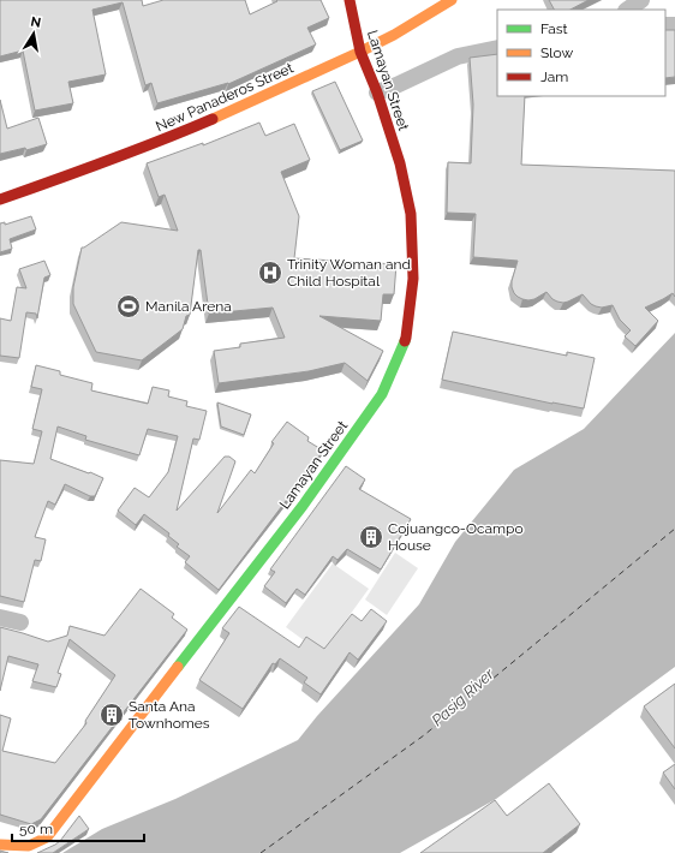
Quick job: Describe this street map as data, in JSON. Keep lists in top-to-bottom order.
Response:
{
  "streets": {
    "street": ["Lamayan Street", "New Panaderos Street"]
  },
  "crossings": [
    ["Lamayan Street", "New Panaderos Street"]
  ],
  "water": ["Pasig River"],
  "places": {
    "hospital": ["Trinity Woman and Child Hospital"],
    "sports": ["Manila Arena"],
    "building": ["Cojuangco-Ocampo House", "Santa Ana Townhomes"]
  },
  "legend": ["Fast", "Slow", "Jam"],
  "scale_bar": "50 m",
  "north": "top"
}
